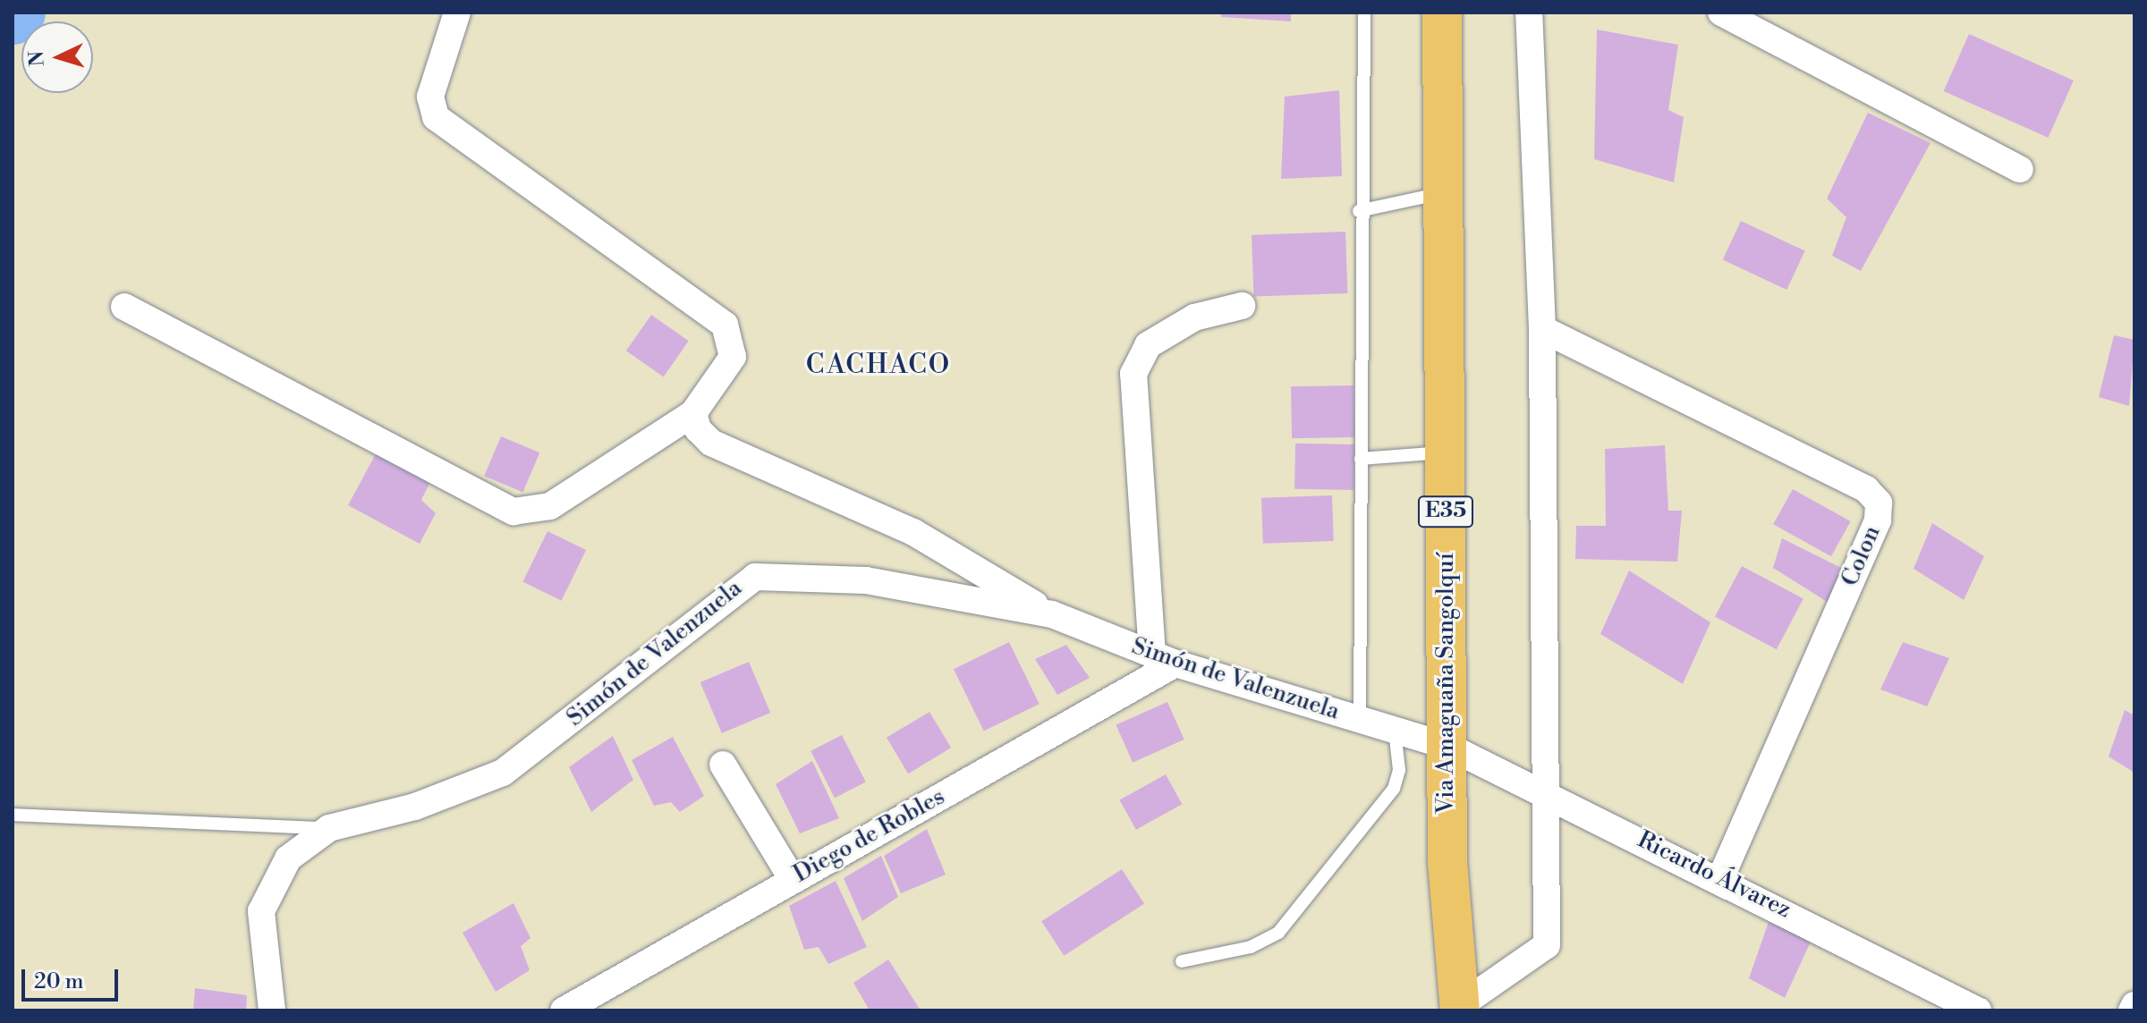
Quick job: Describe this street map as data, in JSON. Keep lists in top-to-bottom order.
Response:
{
  "streets": {
    "highway": ["E35", "Via Amaguaña Sangolquí"],
    "street": [
      "Colon",
      "Simón de Valenzuela",
      "Diego de Robles",
      "Ricardo Álvarez"
    ]
  },
  "crossings": [
    ["Colon", "Ricardo Álvarez"],
    ["Simón de Valenzuela", "Via Amaguaña Sangolquí"],
    ["Simón de Valenzuela", "Diego de Robles"],
    ["Simón de Valenzuela", "Ricardo Álvarez"],
    ["Via Amaguaña Sangolquí", "Ricardo Álvarez"]
  ],
  "districts": ["CACHACO"],
  "scale_bar": "20 m",
  "north": "left"
}
